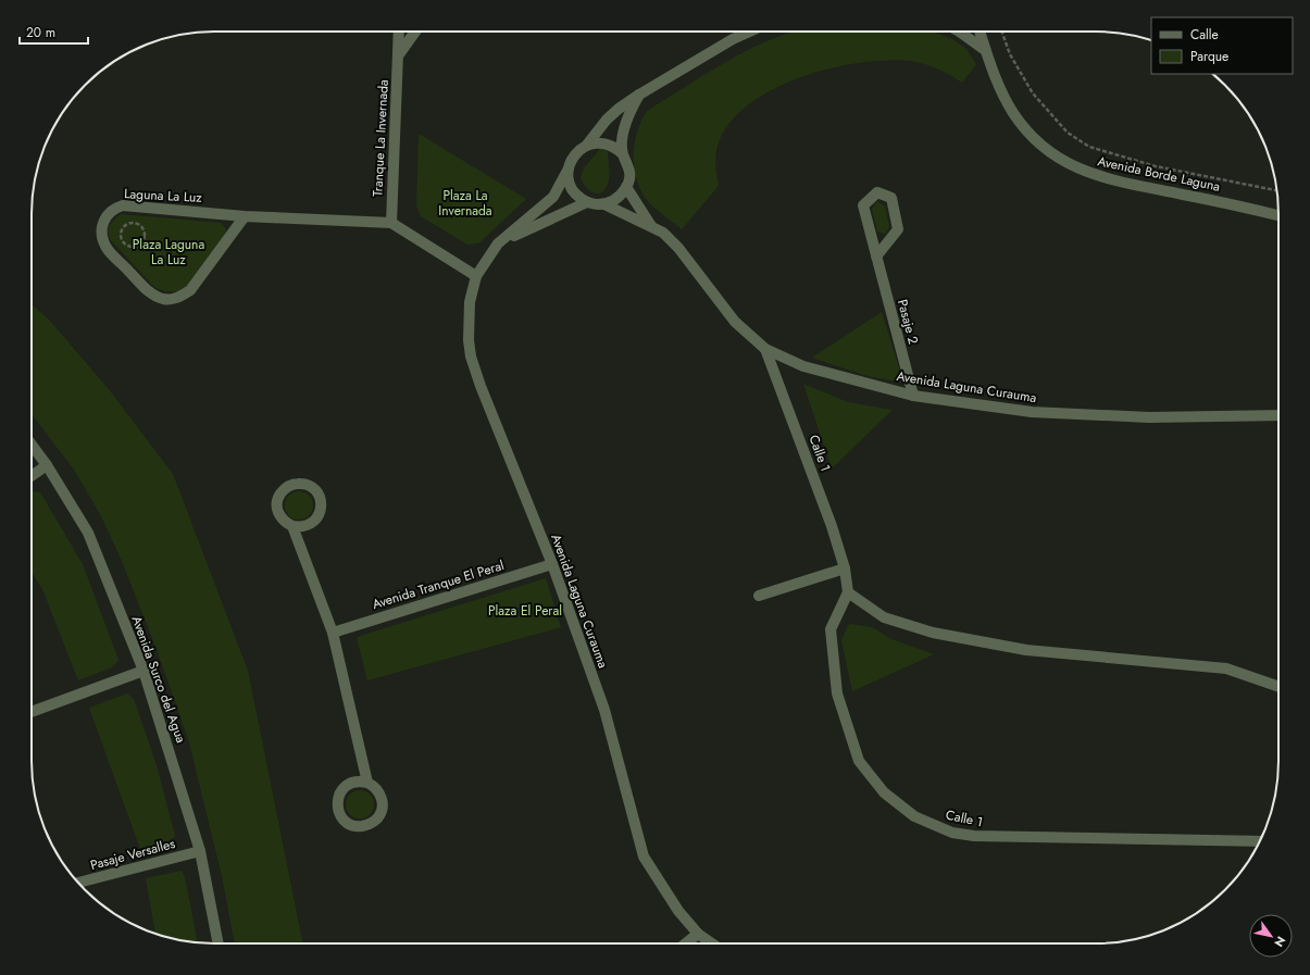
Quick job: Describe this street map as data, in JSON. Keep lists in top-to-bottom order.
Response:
{
  "streets": {
    "street": [
      "Tranque La Invernada",
      "Avenida Borde Laguna",
      "Laguna La Luz",
      "Pasaje 2",
      "Avenida Laguna Curauma",
      "Calle 1",
      "Avenida Tranque El Peral",
      "Avenida Surco del Agua",
      "Pasaje Versalles"
    ]
  },
  "crossings": [
    ["Tranque La Invernada", "Laguna La Luz"],
    ["Laguna La Luz", "Avenida Laguna Curauma"],
    ["Pasaje 2", "Avenida Laguna Curauma"],
    ["Avenida Laguna Curauma", "Calle 1"],
    ["Avenida Laguna Curauma", "Avenida Tranque El Peral"],
    ["Avenida Surco del Agua", "Pasaje Versalles"]
  ],
  "parks": ["Plaza La Invernada", "Plaza Laguna La Luz", "Plaza El Peral"],
  "legend": ["Calle", "Parque"],
  "scale_bar": "20 m",
  "north": "bottom right"
}
